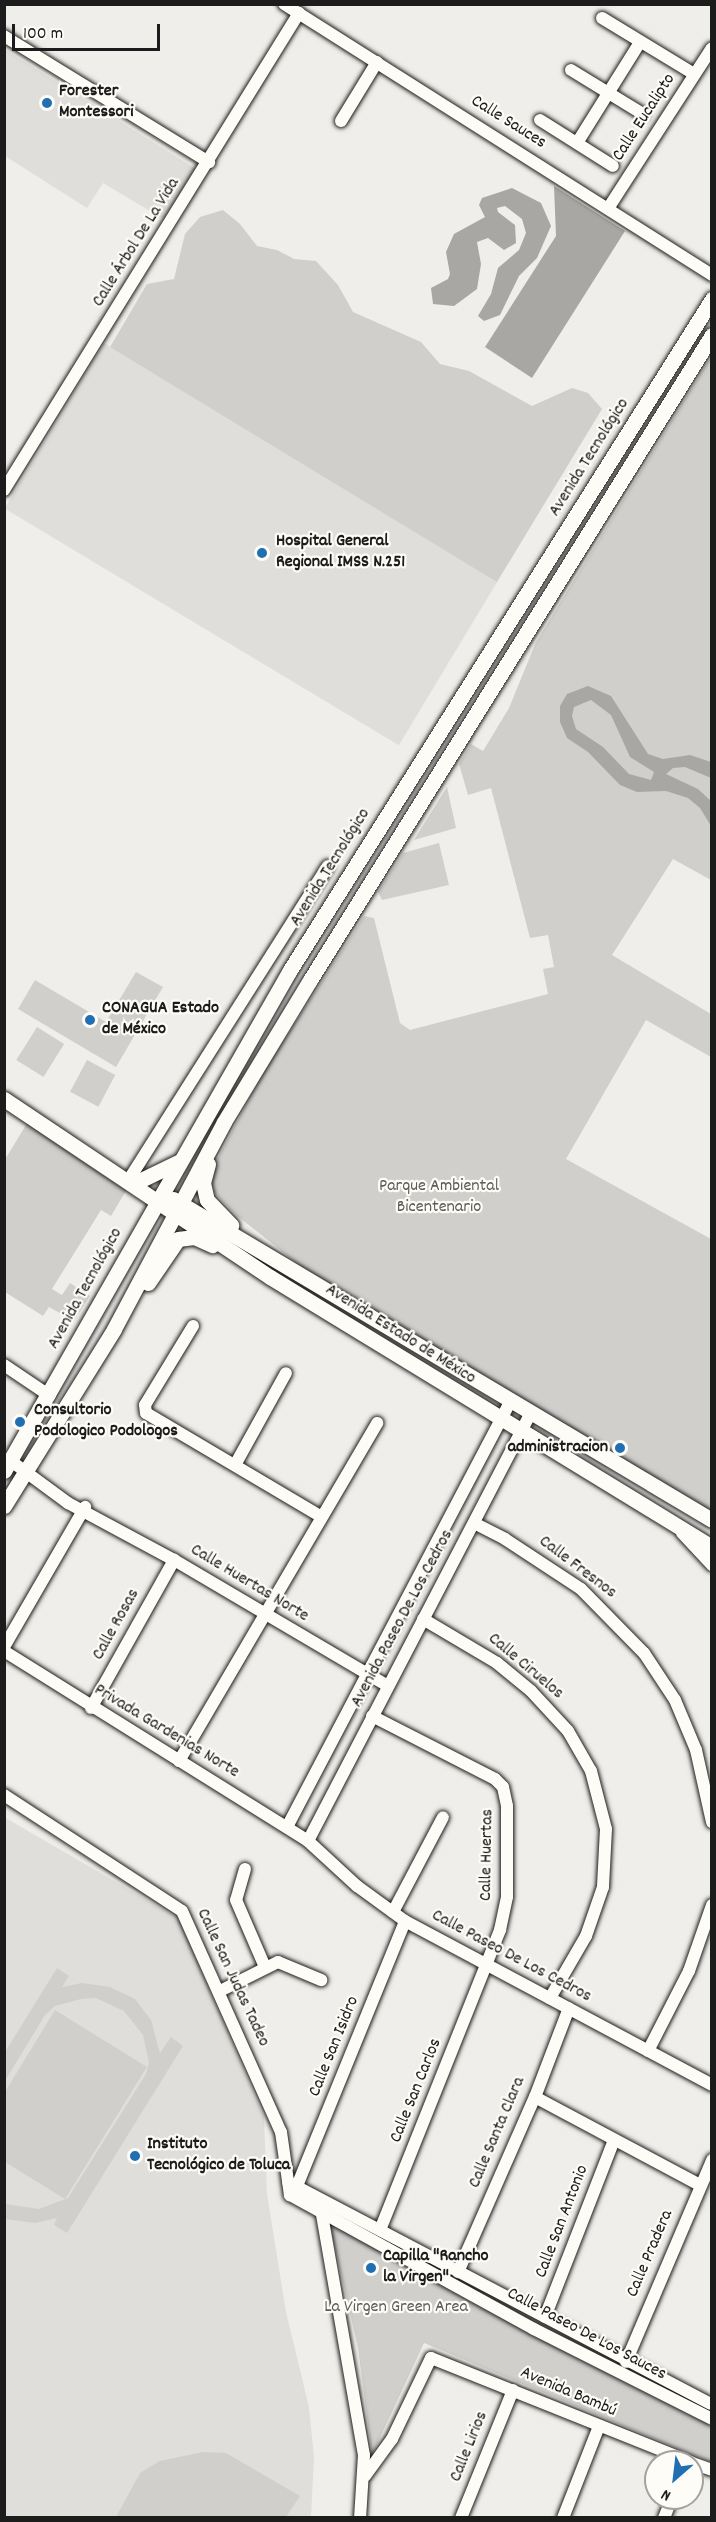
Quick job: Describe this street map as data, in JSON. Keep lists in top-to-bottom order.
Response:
{
  "streets": {
    "main road": ["Avenida Tecnológico", "Avenida Estado de México"],
    "street": [
      "Calle Eucalipto",
      "Calle Sauces",
      "Calle Árbol De La Vida",
      "Calle Fresnos",
      "Calle Huertas Norte",
      "Avenida Paseo De Los Cedros",
      "Calle Rosas",
      "Calle Ciruelos",
      "Privada Gardenias Norte",
      "Calle Huertas",
      "Calle Paseo De Los Cedros",
      "Calle San Judas Tadeo",
      "Calle San Isidro",
      "Calle San Carlos",
      "Calle Santa Clara",
      "Calle San Antonio",
      "Calle Pradera",
      "Calle Paseo De Los Sauces",
      "Avenida Bambú",
      "Calle Lirios"
    ]
  },
  "crossings": [
    ["Calle Eucalipto", "Calle Sauces"],
    ["Calle Sauces", "Calle Árbol De La Vida"],
    ["Avenida Tecnológico", "Avenida Estado de México"],
    ["Avenida Tecnológico", "Calle Huertas Norte"],
    ["Avenida Estado de México", "Avenida Paseo De Los Cedros"],
    ["Calle Fresnos", "Avenida Paseo De Los Cedros"],
    ["Calle Huertas Norte", "Avenida Paseo De Los Cedros"],
    ["Calle Huertas Norte", "Calle Rosas"],
    ["Avenida Paseo De Los Cedros", "Calle Ciruelos"],
    ["Avenida Paseo De Los Cedros", "Privada Gardenias Norte"],
    ["Avenida Paseo De Los Cedros", "Calle Huertas"],
    ["Avenida Paseo De Los Cedros", "Calle Paseo De Los Cedros"],
    ["Calle Rosas", "Privada Gardenias Norte"],
    ["Calle Ciruelos", "Calle Paseo De Los Cedros"],
    ["Privada Gardenias Norte", "Calle Paseo De Los Cedros"],
    ["Calle Huertas", "Calle Paseo De Los Cedros"],
    ["Calle Huertas", "Calle San Carlos"],
    ["Calle Paseo De Los Cedros", "Calle San Isidro"],
    ["Calle Paseo De Los Cedros", "Calle San Carlos"],
    ["Calle Paseo De Los Cedros", "Calle Santa Clara"],
    ["Calle San Judas Tadeo", "Calle San Isidro"],
    ["Calle San Judas Tadeo", "Calle Paseo De Los Sauces"],
    ["Calle San Isidro", "Calle Paseo De Los Sauces"],
    ["Calle San Carlos", "Calle Paseo De Los Sauces"],
    ["Calle Santa Clara", "Calle Paseo De Los Sauces"],
    ["Calle San Antonio", "Calle Paseo De Los Sauces"],
    ["Calle Pradera", "Calle Paseo De Los Sauces"],
    ["Avenida Bambú", "Calle Lirios"]
  ],
  "parks": ["Parque Ambiental Bicentenario", "La Virgen Green Area"],
  "places": [
    "Forester Montessori",
    "Hospital General Regional IMSS N.251",
    "CONAGUA Estado de México",
    "Consultorio Podologico Podologos",
    "administracion",
    "Instituto Tecnológico de Toluca",
    "Capilla \"Rancho la Virgen\""
  ],
  "scale_bar": "100 m",
  "north": "bottom left"
}
